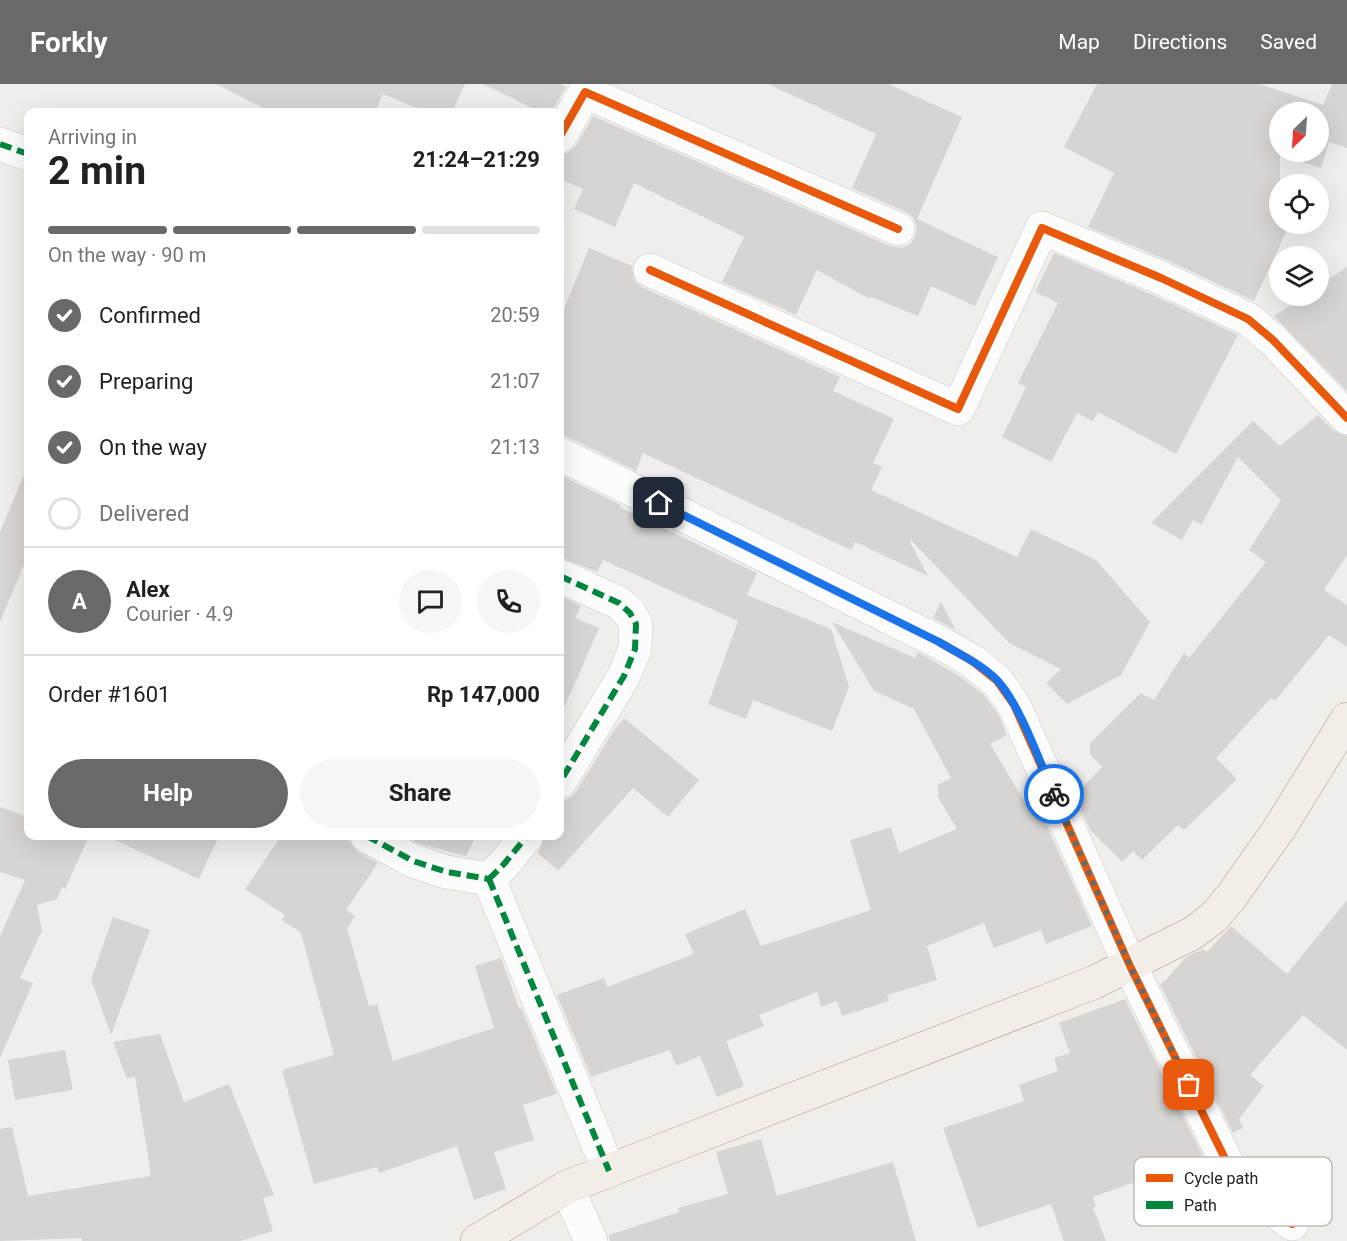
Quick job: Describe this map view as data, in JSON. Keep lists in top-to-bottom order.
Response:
{
  "legend": ["Cycle path", "Path"],
  "north": "bottom left",
  "page": {
    "header": "Forkly",
    "nav": ["Map", "Directions", "Saved"],
    "heading": ["2 min", "Arriving in", "21:24–21:29"],
    "panel": [
      "Alex",
      "Courier · 4.9",
      "Order #1601",
      "Rp 147,000"
    ],
    "bar": "On the way · 90 m",
    "list": [
      ["Confirmed", "20:59"],
      ["Preparing", "21:07"],
      ["On the way", "21:13"],
      "Delivered"
    ],
    "round": "A",
    "buttons": ["Help", "Share"]
  }
}
